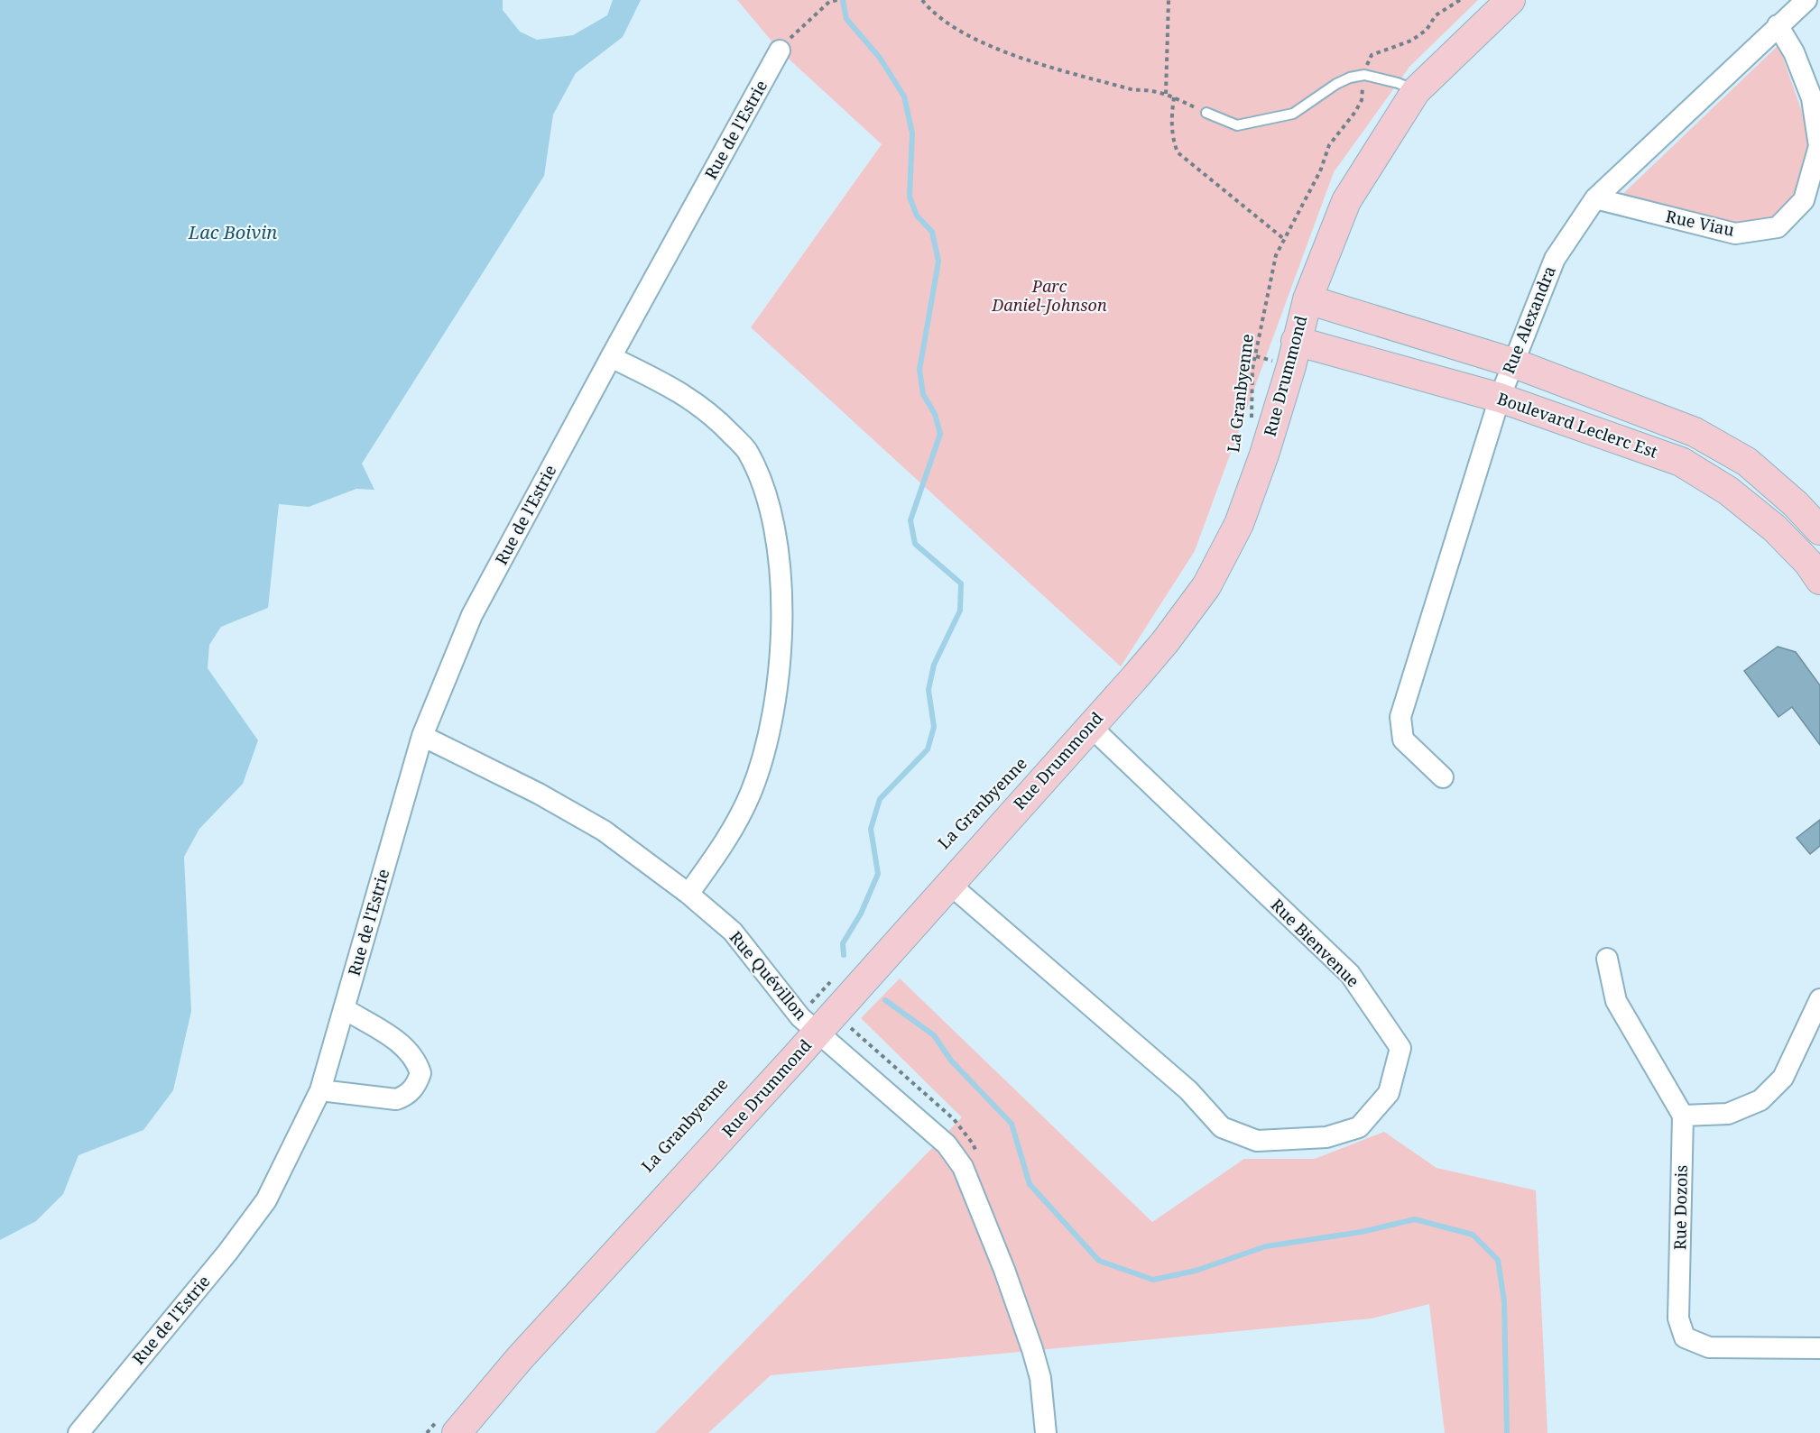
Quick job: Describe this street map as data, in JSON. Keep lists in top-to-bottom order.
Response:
{
  "streets": {
    "street": [
      "Rue de l'Estrie",
      "Rue Viau",
      "Rue Alexandra",
      "Rue Drummond",
      "Boulevard Leclerc Est",
      "Rue Bienvenue",
      "Rue Quévillon",
      "Rue Dozois"
    ],
    "path": ["La Granbyenne"]
  },
  "crossings": [
    ["Rue de l'Estrie", "Rue Quévillon"],
    ["Rue Viau", "Rue Alexandra"],
    ["Rue Alexandra", "Boulevard Leclerc Est"],
    ["Rue Drummond", "Boulevard Leclerc Est"],
    ["Rue Drummond", "Rue Bienvenue"],
    ["Rue Drummond", "Rue Quévillon"]
  ],
  "water": ["Lac Boivin"],
  "parks": ["Parc Daniel-Johnson"]
}
